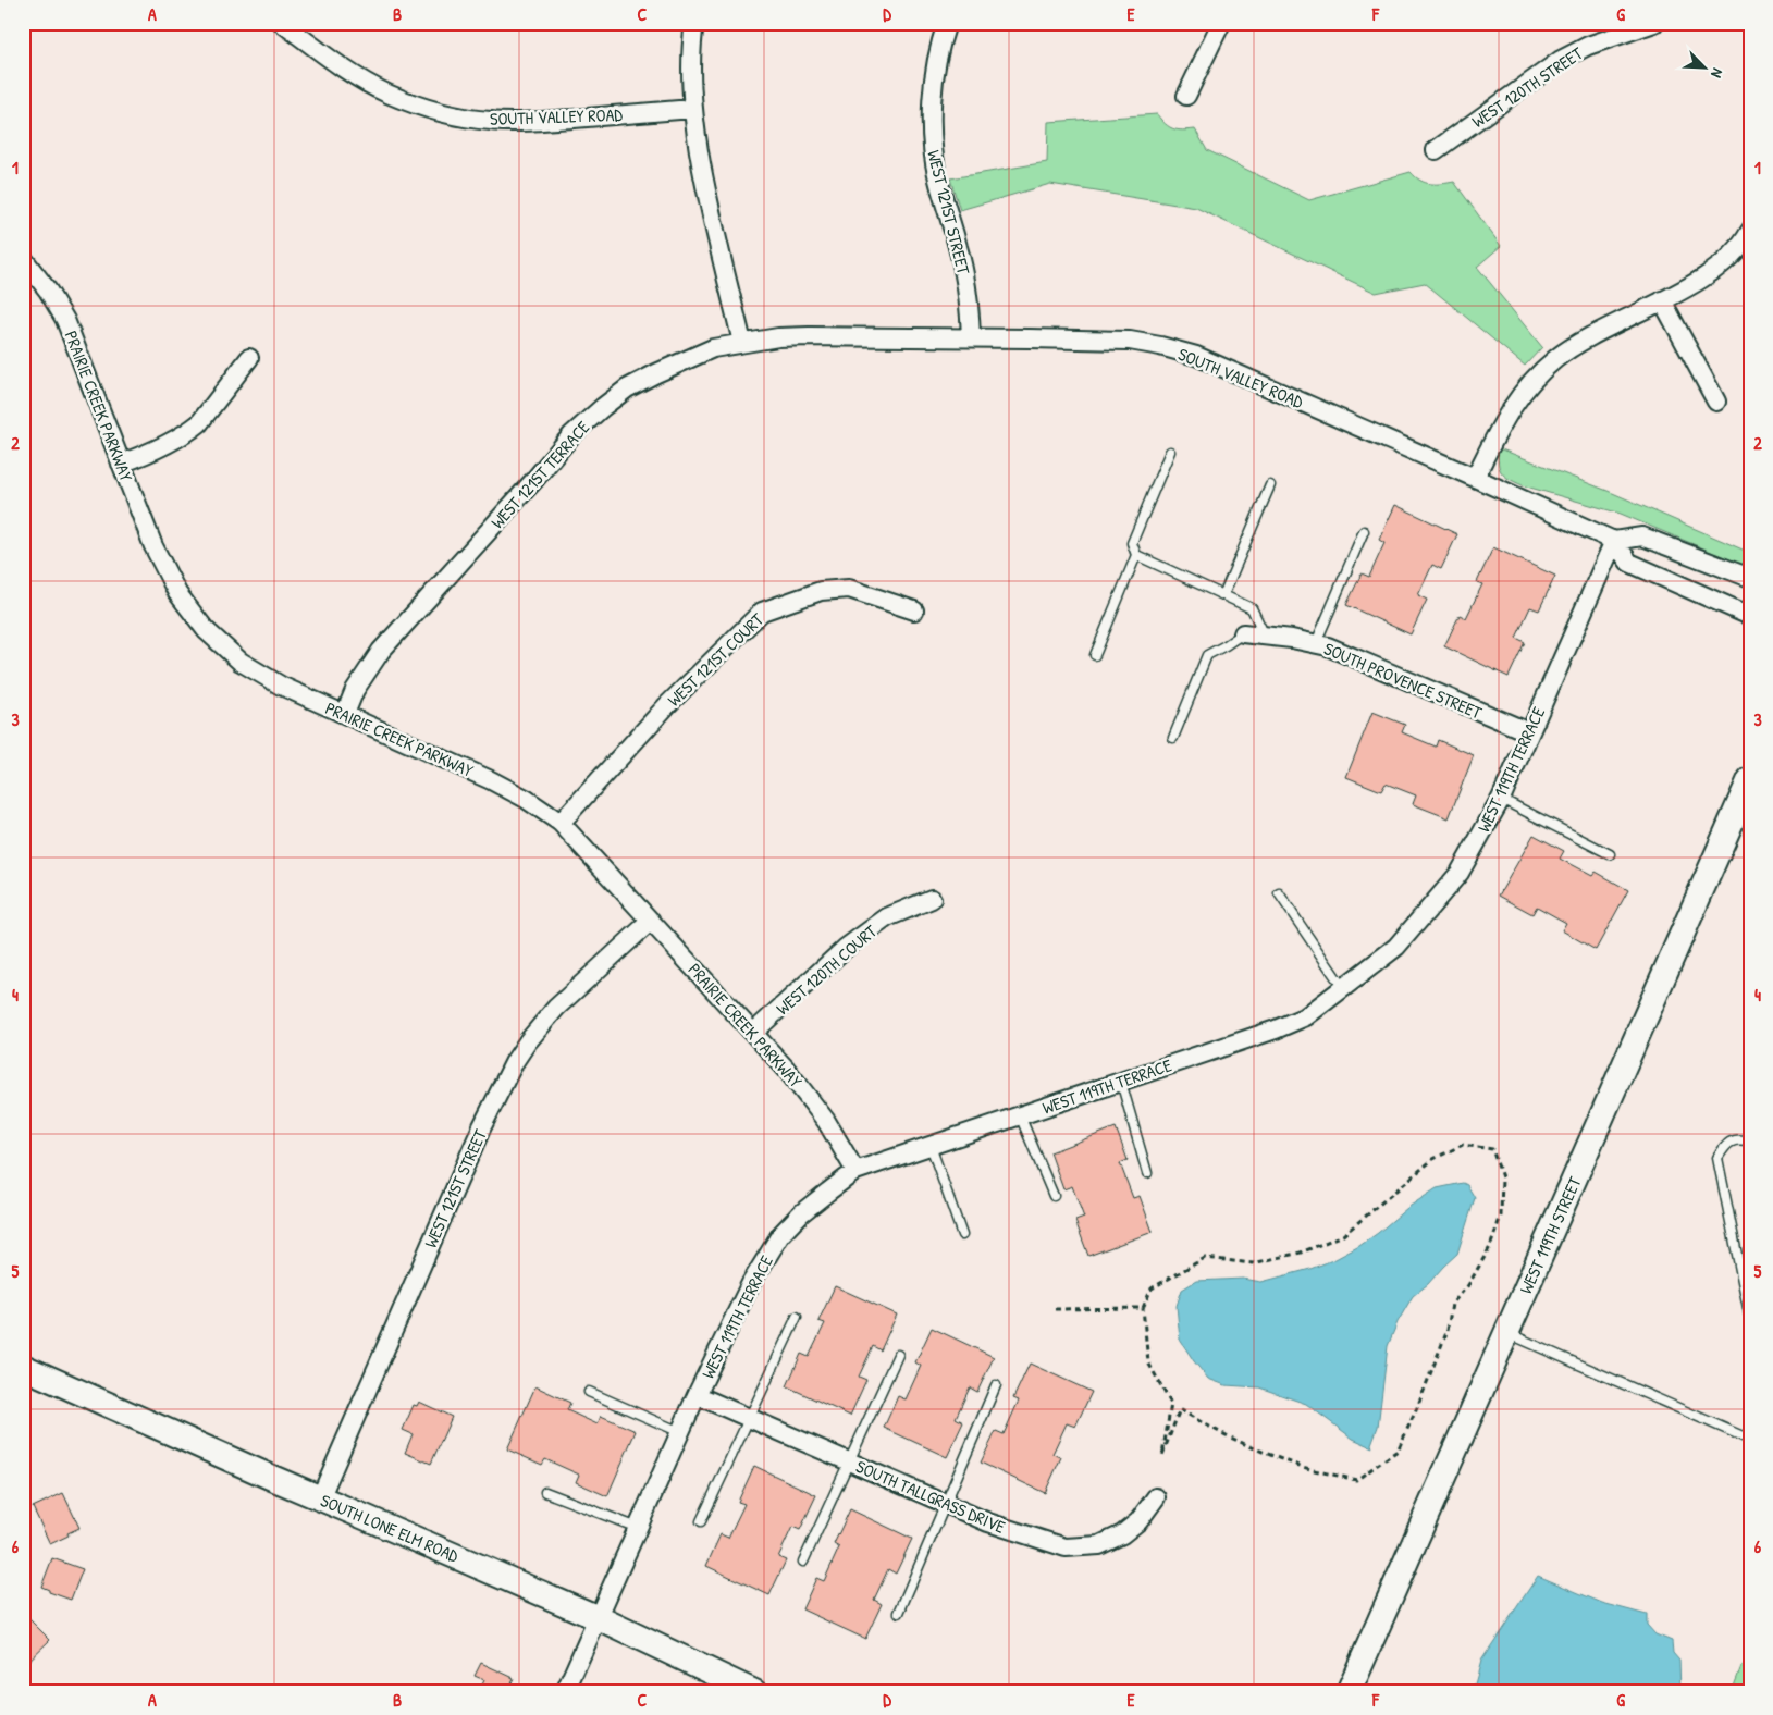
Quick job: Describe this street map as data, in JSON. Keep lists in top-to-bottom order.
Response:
{
  "streets": {
    "main road": ["WEST 119TH STREET", "SOUTH LONE ELM ROAD"],
    "street": [
      "WEST 120TH STREET",
      "SOUTH VALLEY ROAD",
      "WEST 121ST STREET",
      "PRAIRIE CREEK PARKWAY",
      "WEST 121ST TERRACE",
      "WEST 121ST COURT",
      "SOUTH PROVENCE STREET",
      "WEST 119TH TERRACE",
      "WEST 120TH COURT",
      "SOUTH TALLGRASS DRIVE"
    ]
  },
  "crossings": [
    ["SOUTH VALLEY ROAD", "WEST 121ST STREET"],
    ["SOUTH VALLEY ROAD", "WEST 121ST TERRACE"],
    ["SOUTH VALLEY ROAD", "WEST 119TH TERRACE"],
    ["WEST 121ST STREET", "PRAIRIE CREEK PARKWAY"],
    ["WEST 121ST STREET", "SOUTH LONE ELM ROAD"],
    ["PRAIRIE CREEK PARKWAY", "WEST 121ST TERRACE"],
    ["PRAIRIE CREEK PARKWAY", "WEST 121ST COURT"],
    ["PRAIRIE CREEK PARKWAY", "WEST 119TH TERRACE"],
    ["PRAIRIE CREEK PARKWAY", "WEST 120TH COURT"],
    ["SOUTH PROVENCE STREET", "WEST 119TH TERRACE"],
    ["WEST 119TH TERRACE", "SOUTH TALLGRASS DRIVE"],
    ["WEST 119TH TERRACE", "SOUTH LONE ELM ROAD"]
  ],
  "north": "bottom right",
  "grid": {
    "columns": [
      "A",
      "B",
      "C",
      "D",
      "E",
      "F",
      "G"
    ],
    "rows": [
      "1",
      "2",
      "3",
      "4",
      "5",
      "6"
    ]
  }
}
